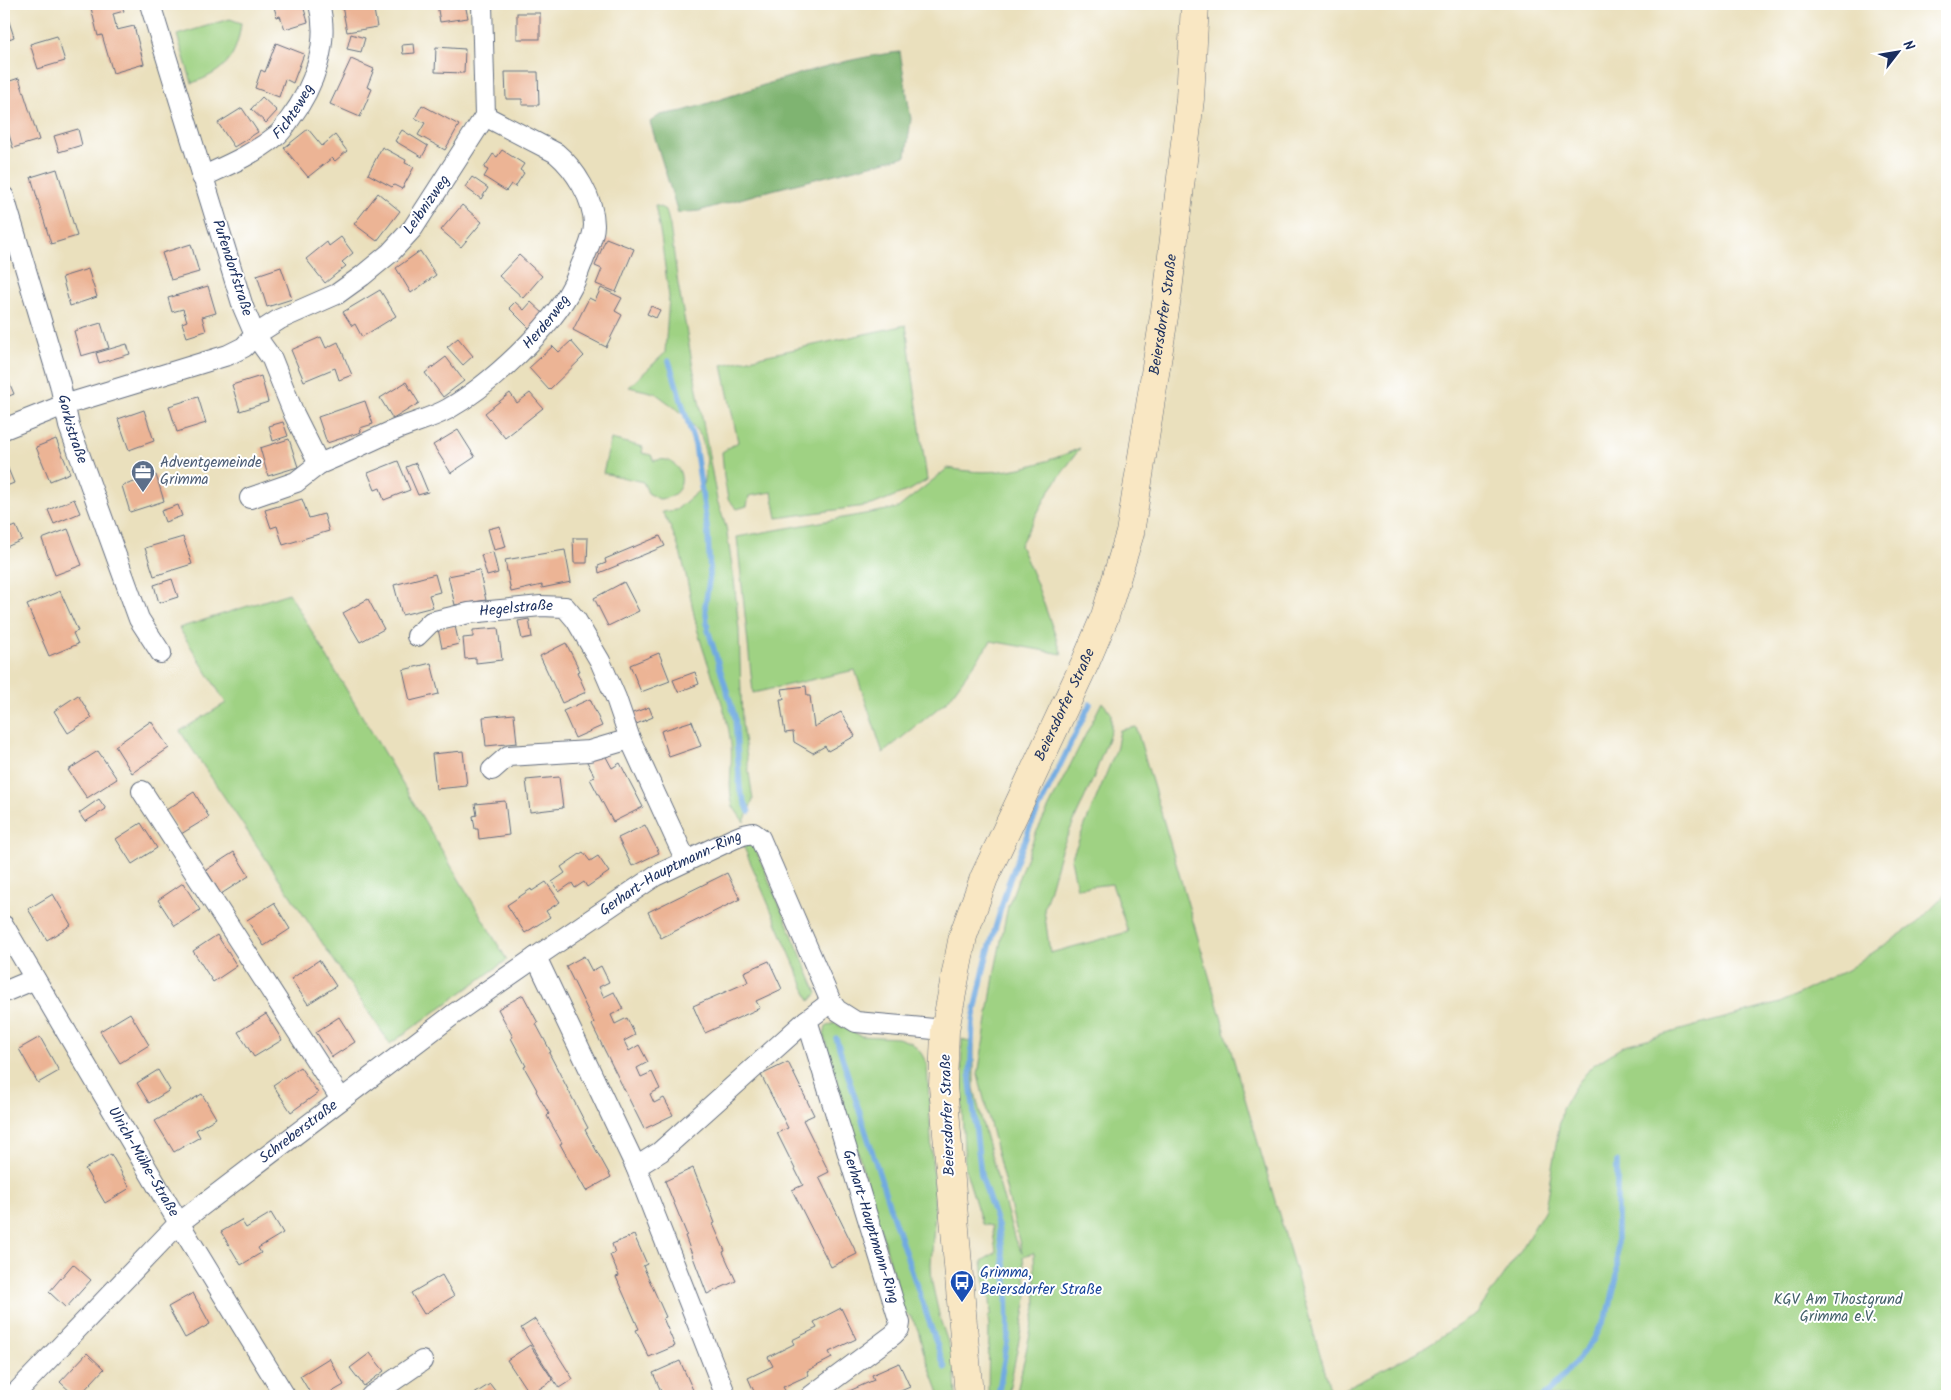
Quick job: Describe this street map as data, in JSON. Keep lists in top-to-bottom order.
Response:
{
  "streets": {
    "street": [
      "Fichteweg",
      "Leibnizweg",
      "Pufendorfstraße",
      "Beiersdorfer Straße",
      "Herderweg",
      "Gorkistraße",
      "Hegelstraße",
      "Gerhart-Hauptmann-Ring",
      "Schreberstraße",
      "Ulrich-Mühe-Straße"
    ]
  },
  "crossings": [
    ["Fichteweg", "Pufendorfstraße"],
    ["Leibnizweg", "Pufendorfstraße"],
    ["Leibnizweg", "Herderweg"],
    ["Pufendorfstraße", "Gorkistraße"],
    ["Hegelstraße", "Gerhart-Hauptmann-Ring"],
    ["Gerhart-Hauptmann-Ring", "Schreberstraße"],
    ["Schreberstraße", "Ulrich-Mühe-Straße"]
  ],
  "parks": ["KGV Am Thostgrund Grimma e.V."],
  "places": {
    "office": ["Adventgemeinde Grimma"],
    "bus stop": ["Grimma, Beiersdorfer Straße"]
  },
  "north": "top right"
}
